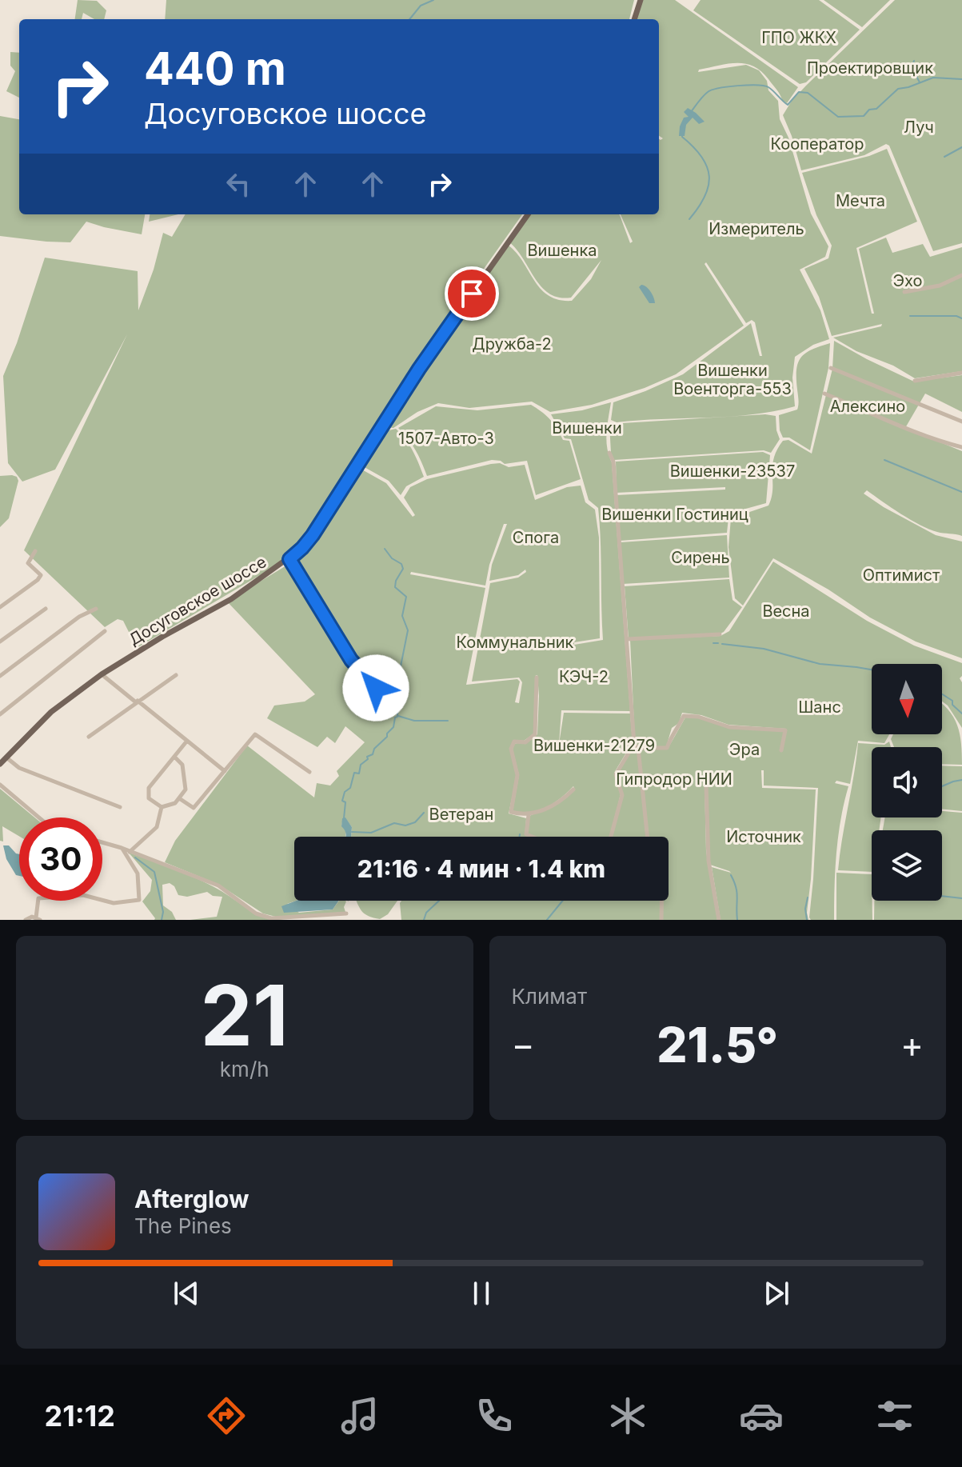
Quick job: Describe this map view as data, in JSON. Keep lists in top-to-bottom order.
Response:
{
  "streets": {
    "main road": ["Досуговское шоссе"]
  },
  "parks": [
    "ГПО ЖКХ",
    "Проектировщик",
    "Луч",
    "Кооператор",
    "Мечта",
    "Измеритель",
    "Вишенка",
    "Эхо",
    "Дружба-2",
    "Вишенки Военторга-553",
    "Алексино",
    "Вишенки",
    "1507-Авто-3",
    "Вишенки-23537",
    "Вишенки Гостиниц",
    "Спога",
    "Сирень",
    "Оптимист",
    "Весна",
    "Коммунальник",
    "КЭЧ-2",
    "Шанс",
    "Вишенки-21279",
    "Эра",
    "Гипродор НИИ",
    "Ветеран",
    "Источник"
  ],
  "north": "bottom",
  "page": {
    "turn": ["440 m", "Досуговское шоссе"],
    "limit": "30",
    "trip": "21:16 · 4 мин · 1.4 km",
    "tile": [
      ["21", "km/h"],
      "Климат"
    ],
    "heat": ["−", "21.5°", "+"],
    "song": ["Afterglow", "The Pines"],
    "tabs": "21:12"
  }
}
